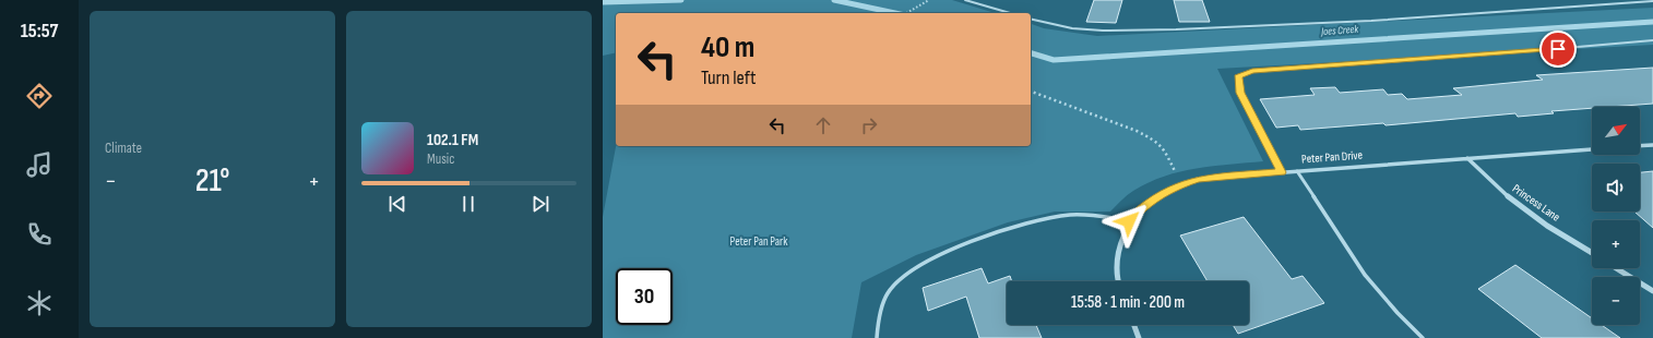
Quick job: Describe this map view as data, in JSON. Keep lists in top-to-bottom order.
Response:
{
  "streets": {
    "street": ["Peter Pan Drive", "Princess Lane"]
  },
  "crossings": [
    ["Peter Pan Drive", "Princess Lane"]
  ],
  "water": ["Joes Creek"],
  "parks": ["Peter Pan Park"],
  "north": "top right",
  "page": {
    "tabs": "15:57",
    "tile": "Climate",
    "turn": ["40 m", "Turn left"],
    "map_buttons": ["+", "−"],
    "song": ["102.1 FM", "Music"],
    "heat": ["−", "21°", "+"],
    "limit": "30",
    "trip": "15:58 · 1 min · 200 m"
  }
}
